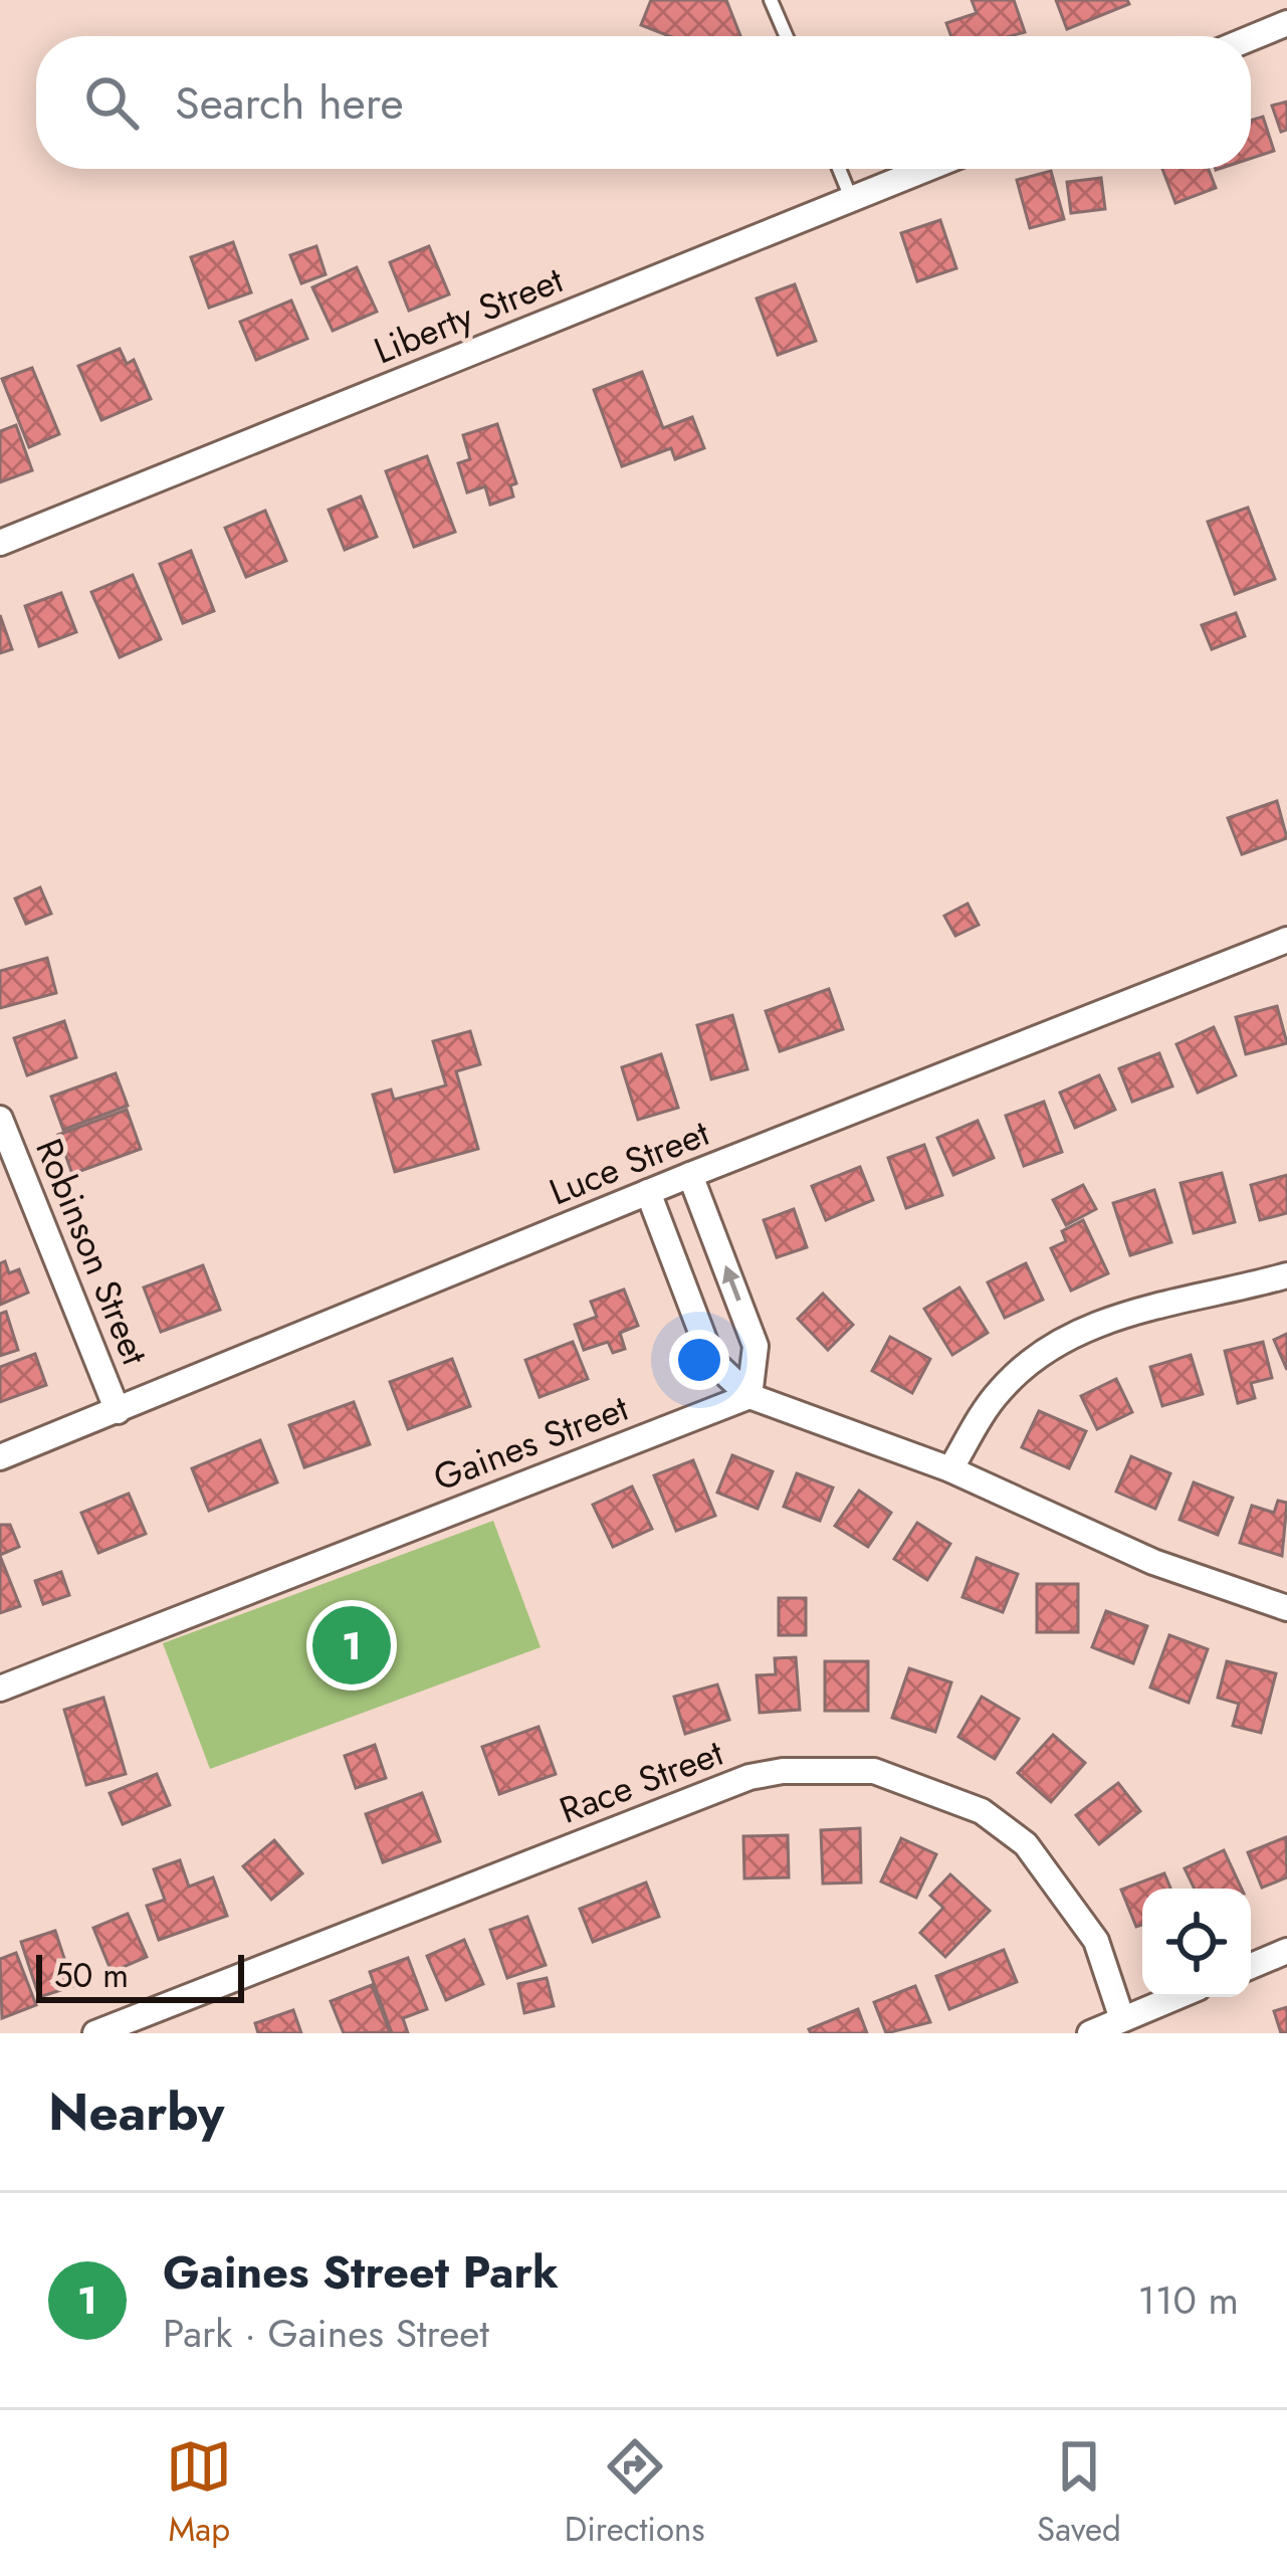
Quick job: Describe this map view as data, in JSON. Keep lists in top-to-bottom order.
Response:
{
  "streets": {
    "street": [
      "Liberty Street",
      "Luce Street",
      "Robinson Street",
      "Gaines Street",
      "Race Street"
    ]
  },
  "crossings": [
    ["Luce Street", "Robinson Street"]
  ],
  "scale_bar": "50 m",
  "page": {
    "search": "Search here",
    "pins": "1",
    "scale": "50 m",
    "heading": "Nearby",
    "list": [
      {
        "mark": "1",
        "name": "Gaines Street Park",
        "note": "Park · Gaines Street",
        "value": "110 m"
      }
    ],
    "nav": ["Map", "Directions", "Saved"]
  }
}
